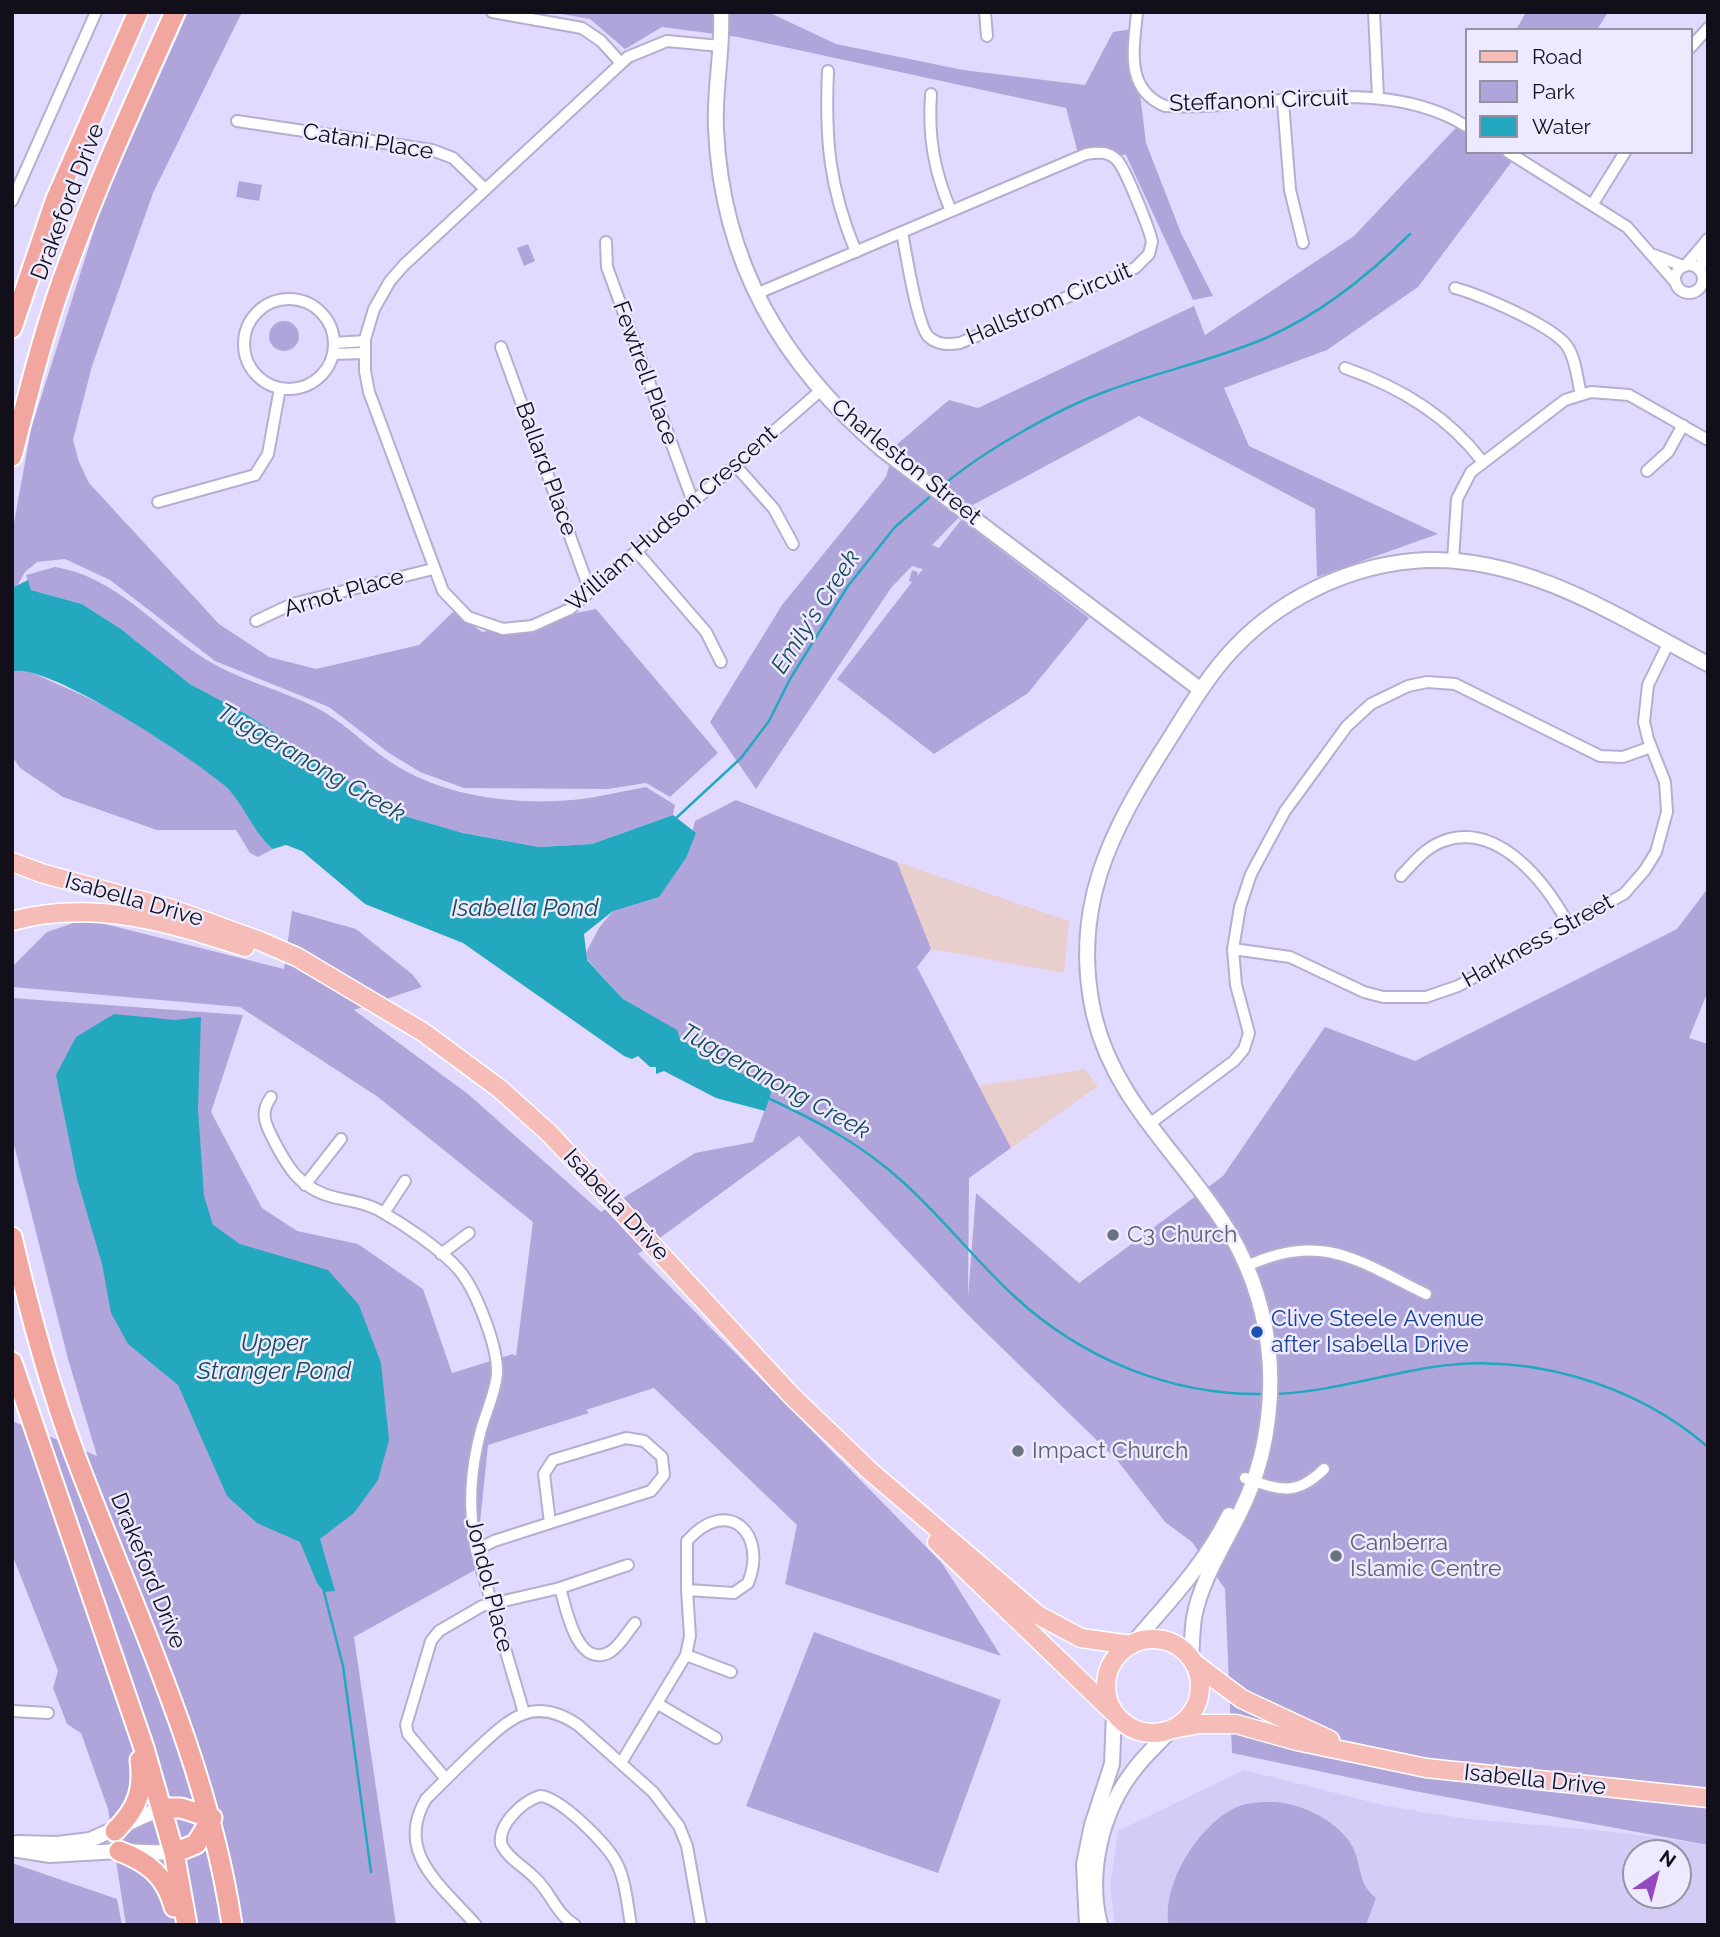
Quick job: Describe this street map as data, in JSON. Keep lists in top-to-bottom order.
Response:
{
  "streets": {
    "highway": ["Drakeford Drive"],
    "main road": ["Isabella Drive"],
    "street": [
      "Steffanoni Circuit",
      "Catani Place",
      "Hallstrom Circuit",
      "Fewtrell Place",
      "Charleston Street",
      "Ballard Place",
      "William Hudson Crescent",
      "Arnot Place",
      "Harkness Street",
      "Jondol Place"
    ]
  },
  "crossings": [
    ["Catani Place", "William Hudson Crescent"],
    ["Hallstrom Circuit", "Charleston Street"],
    ["Fewtrell Place", "William Hudson Crescent"],
    ["Charleston Street", "William Hudson Crescent"],
    ["Ballard Place", "William Hudson Crescent"],
    ["William Hudson Crescent", "Arnot Place"]
  ],
  "water": [
    "Emily's Creek",
    "Tuggeranong Creek",
    "Isabella Pond",
    "Upper Stranger Pond"
  ],
  "places": [
    "C3 Church",
    "Clive Steele Avenue after Isabella Drive",
    "Impact Church",
    "Canberra Islamic Centre"
  ],
  "legend": ["Road", "Park", "Water"],
  "north": "top right"
}
